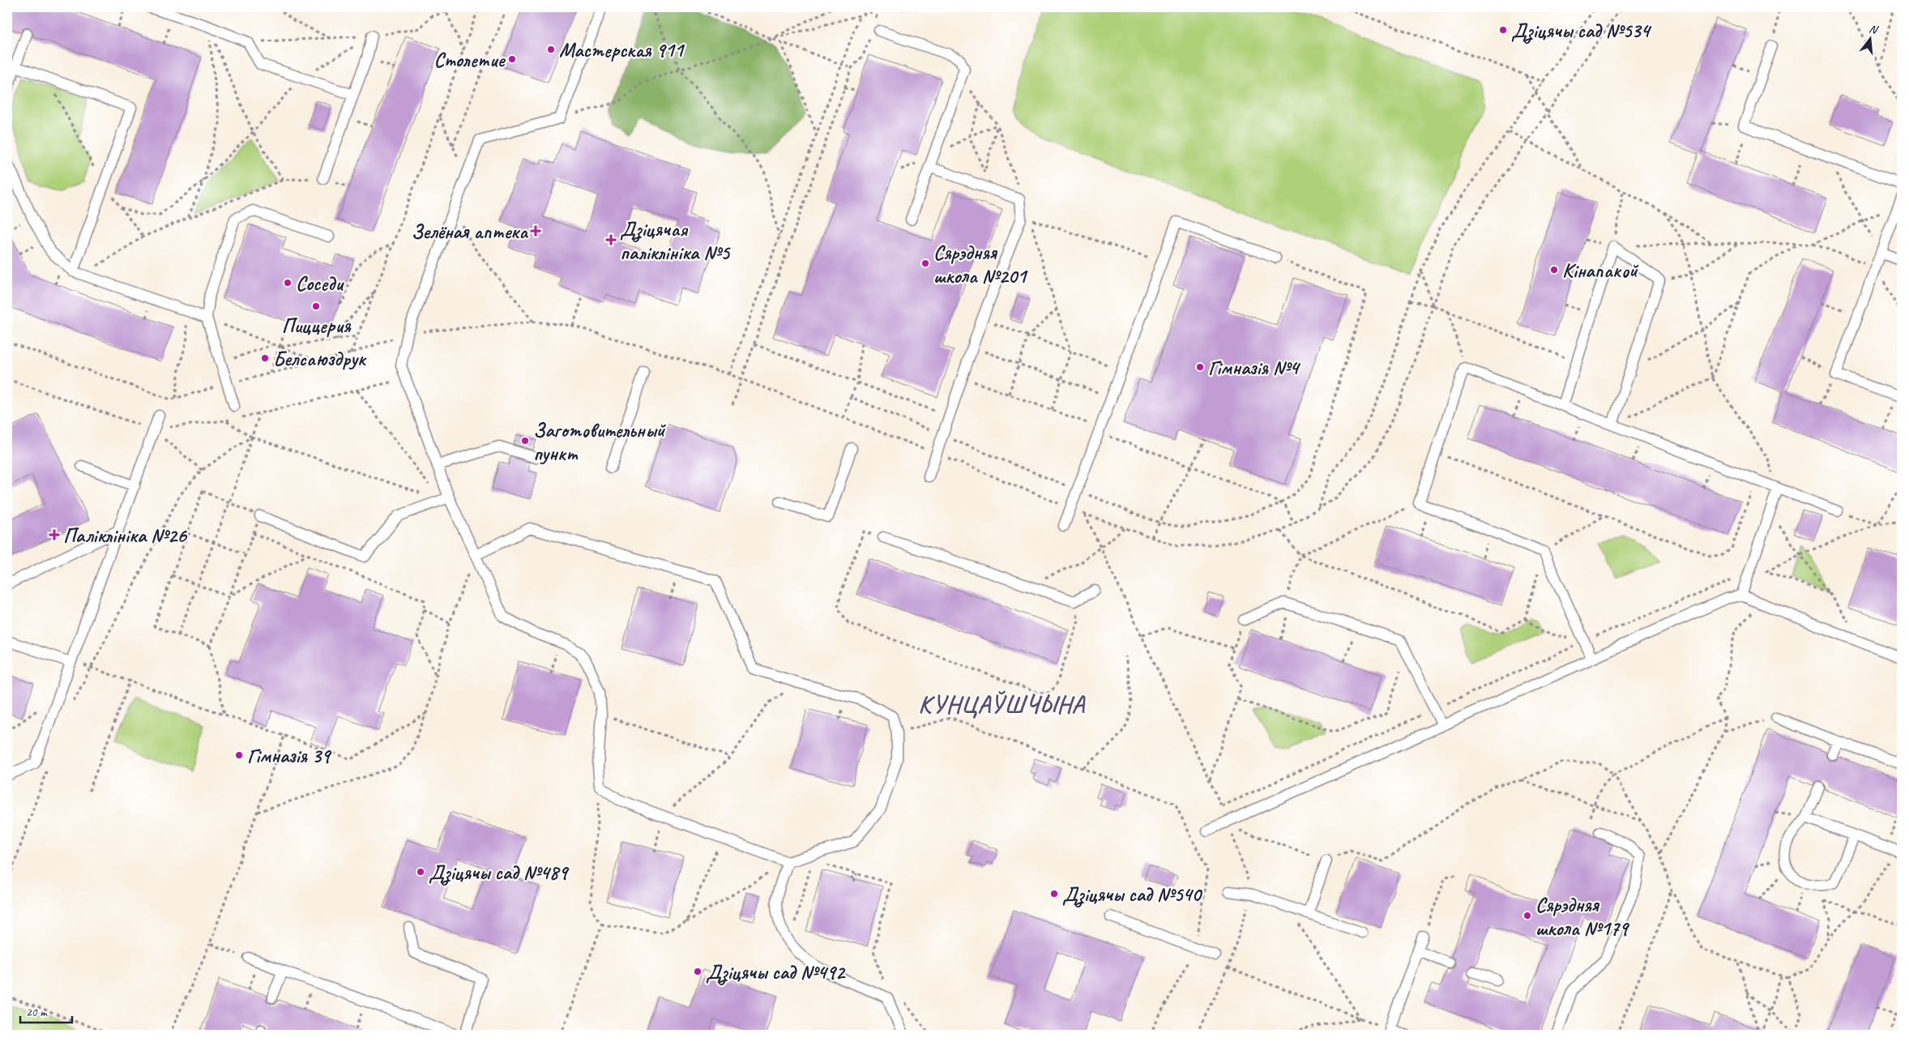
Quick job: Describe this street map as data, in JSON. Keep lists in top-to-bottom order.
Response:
{
  "districts": ["КУНЦАЎШЧЫНА"],
  "places": {
    "other": [
      "Дзіцячы сад №534",
      "Мастерская 911",
      "Столетие",
      "Сярэдняя школа №201",
      "Кінапакой",
      "Соседи",
      "Пиццерия",
      "Белсаюздрук",
      "Гімназія №4",
      "Заготовительный пункт",
      "Гімназія 39",
      "Дзіцячы сад №489",
      "Дзіцячы сад №540",
      "Сярэдняя школа №179",
      "Дзіцячы сад №492"
    ],
    "health": ["Зелёная аптека", "Дзіцячая паліклініка №5", "Паліклініка №26"]
  },
  "scale_bar": "20 m",
  "north": "top"
}
